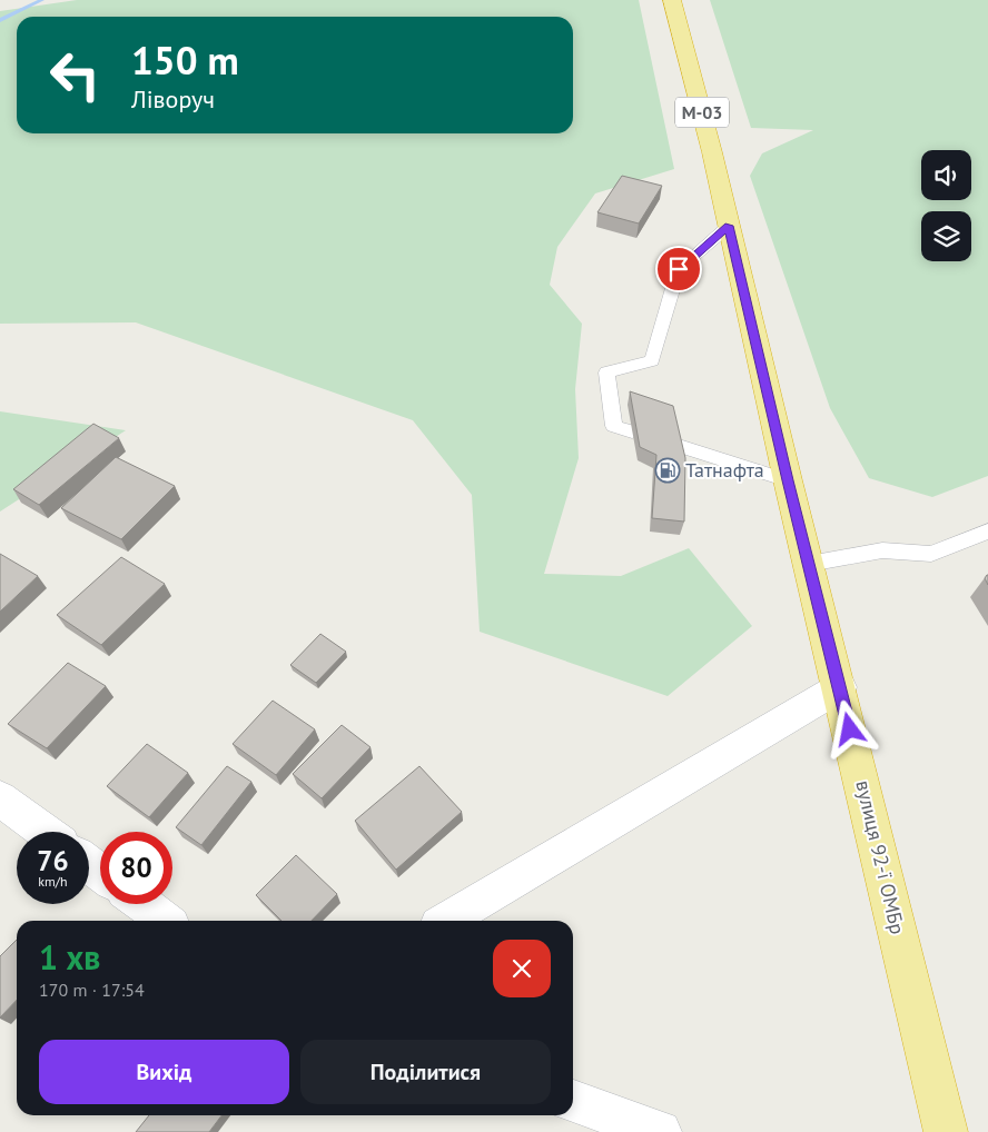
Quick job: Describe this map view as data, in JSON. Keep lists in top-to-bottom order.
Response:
{
  "streets": {
    "highway": ["М-03", "вулиця 92-ї ОМБр"]
  },
  "crossings": [
    ["М-03", "вулиця 92-ї ОМБр"]
  ],
  "places": {
    "fuel station": ["Татнафта"]
  },
  "page": {
    "turn": ["150 m", "Ліворуч"],
    "speed": "76 km/h",
    "limit": "80",
    "heading": ["1 хв", "170 m · 17:54"],
    "buttons": ["Вихід", "Поділитися"]
  }
}
